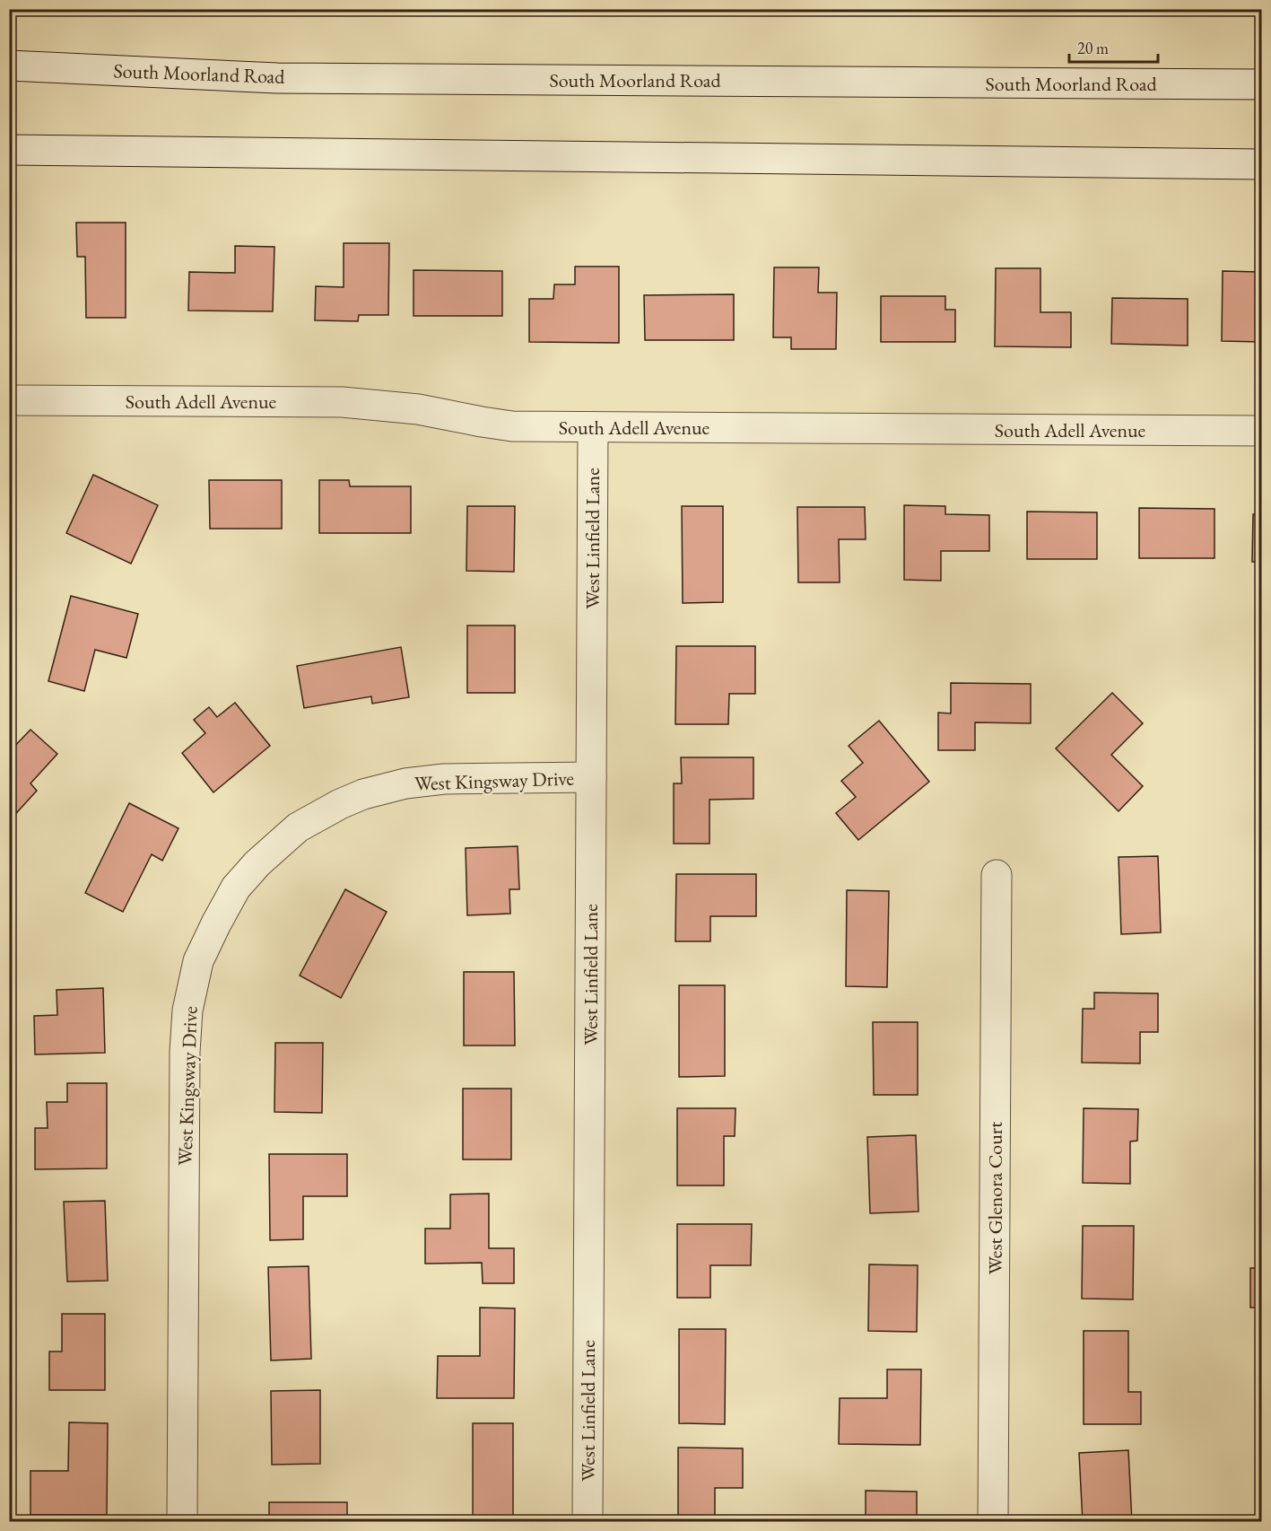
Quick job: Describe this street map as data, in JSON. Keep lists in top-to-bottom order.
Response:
{
  "streets": {
    "street": [
      "South Moorland Road",
      "South Adell Avenue",
      "West Linfield Lane",
      "West Kingsway Drive",
      "West Glenora Court"
    ]
  },
  "crossings": [
    ["South Adell Avenue", "West Linfield Lane"],
    ["West Linfield Lane", "West Kingsway Drive"]
  ],
  "scale_bar": "20 m"
}
